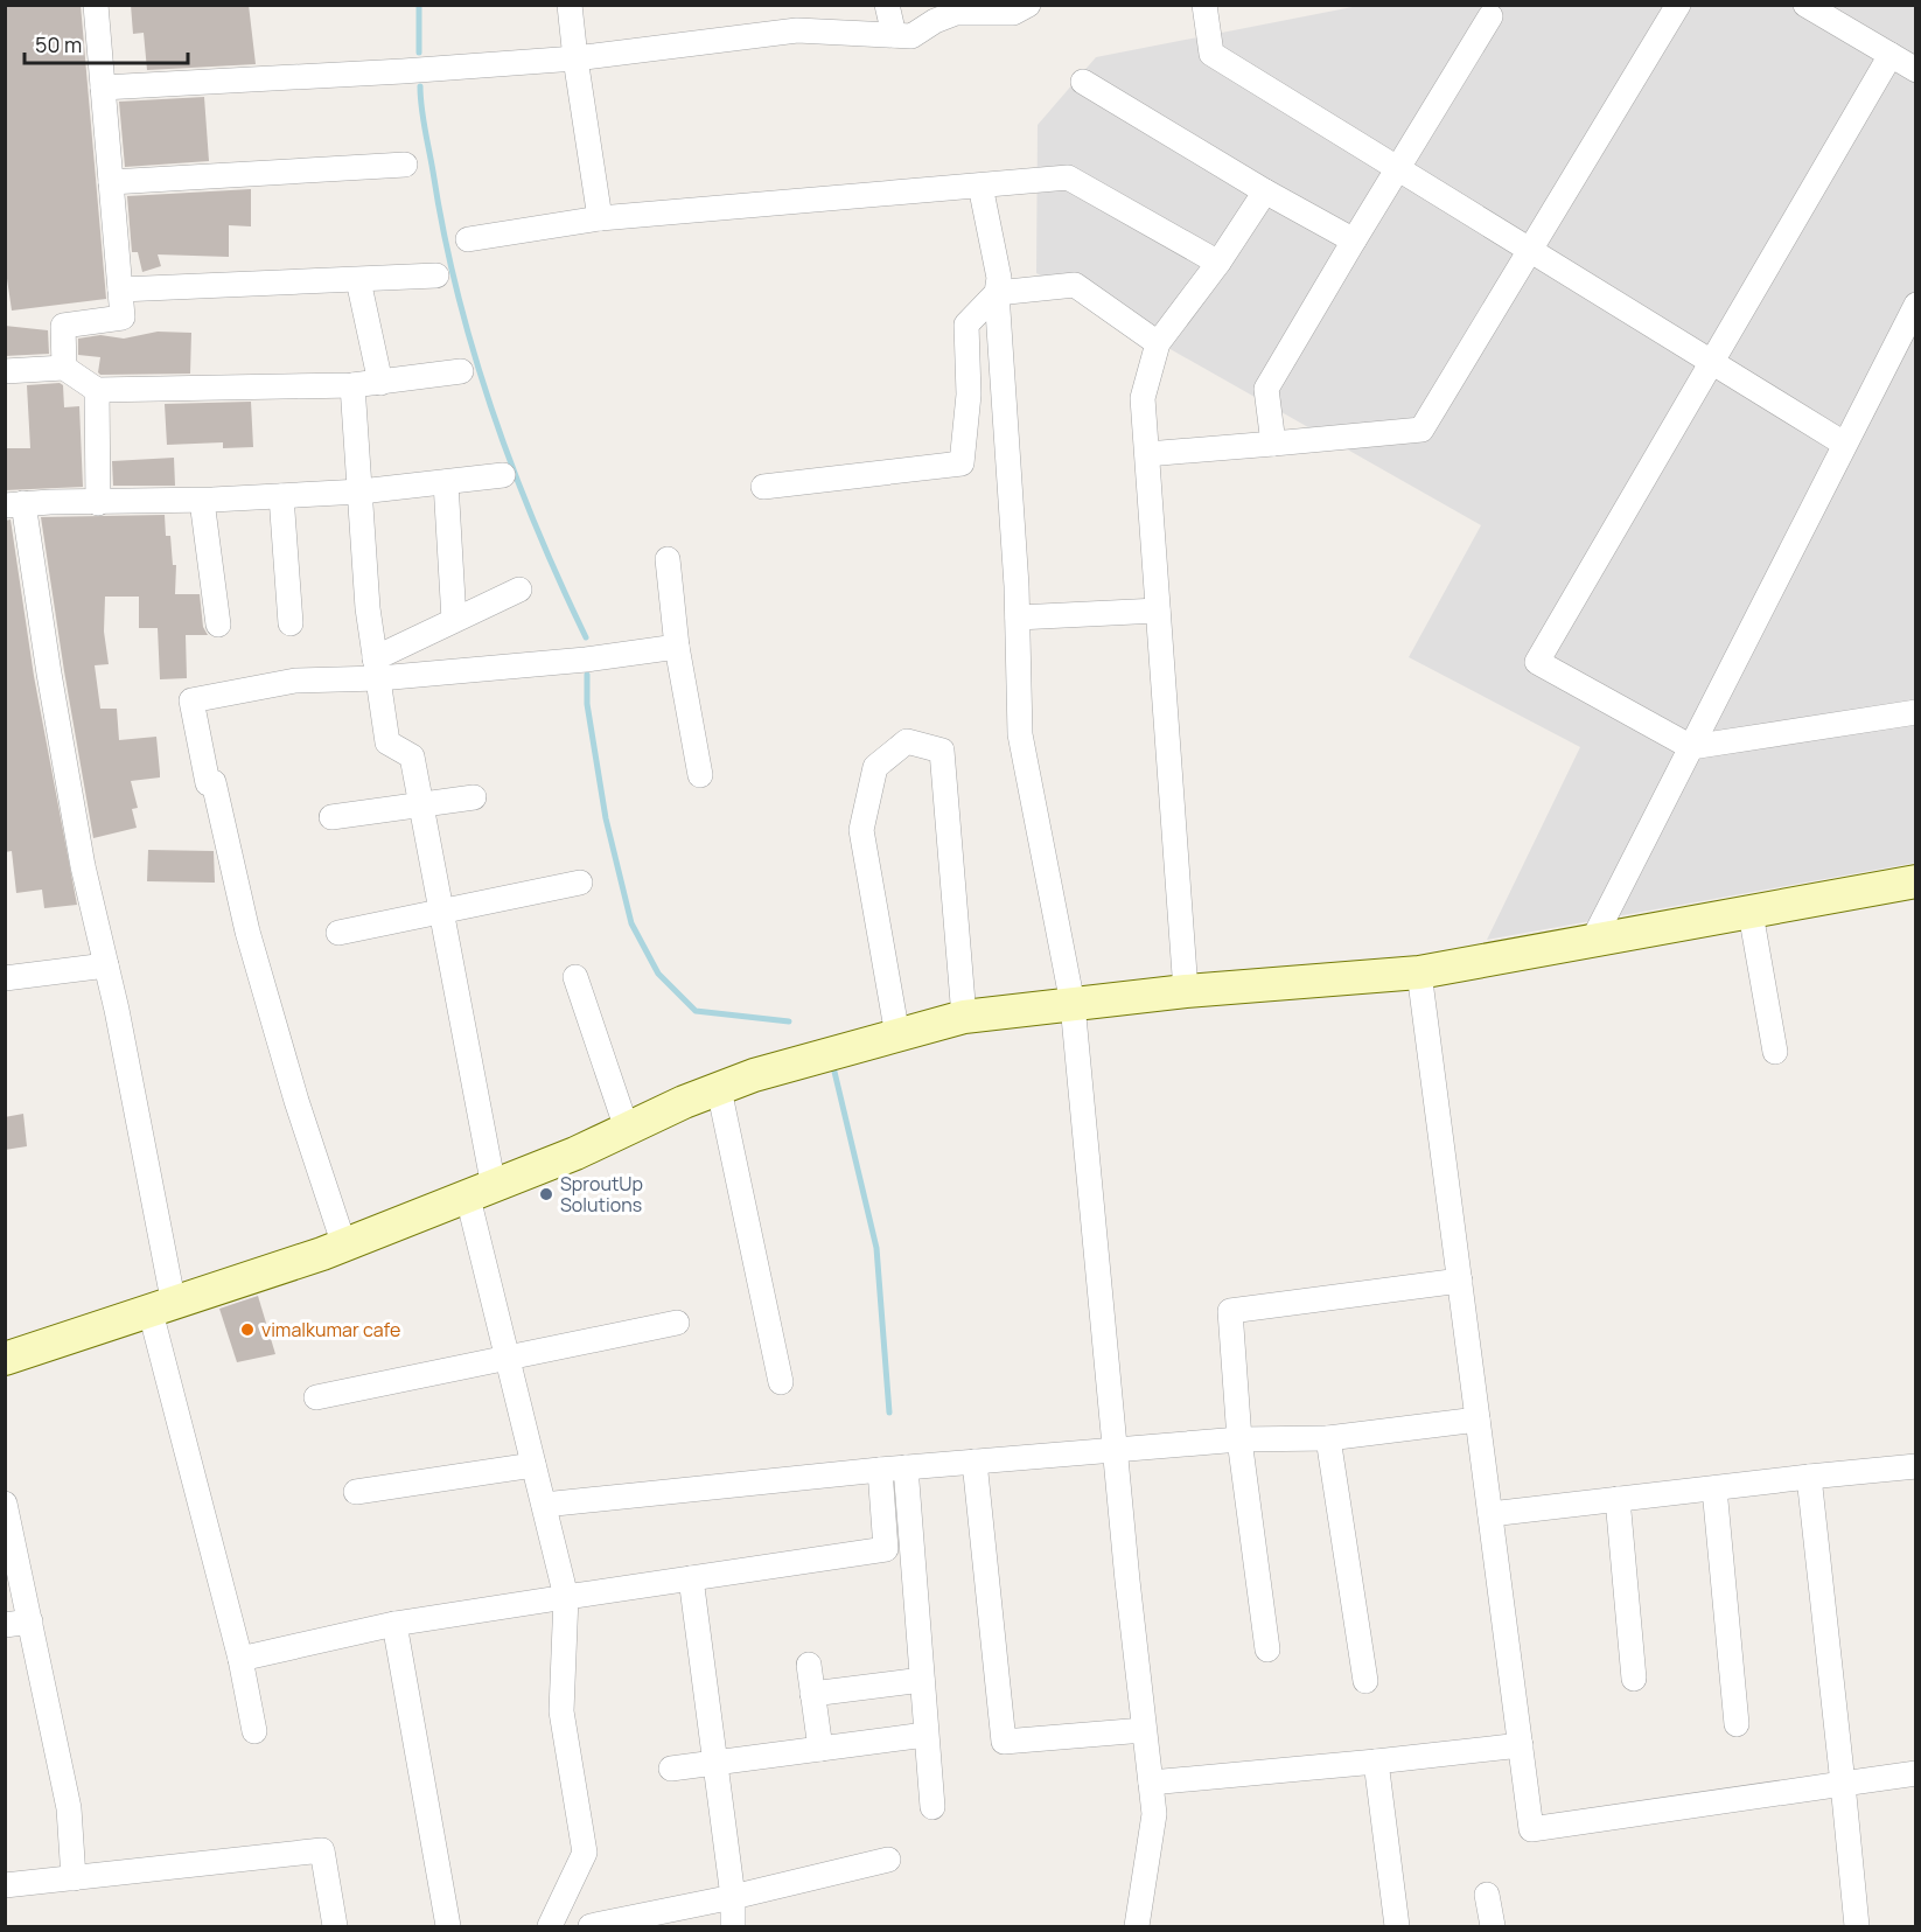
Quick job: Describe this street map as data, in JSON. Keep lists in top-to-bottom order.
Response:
{
  "places": ["SproutUp Solutions", "vimalkumar cafe"],
  "scale_bar": "50 m"
}
